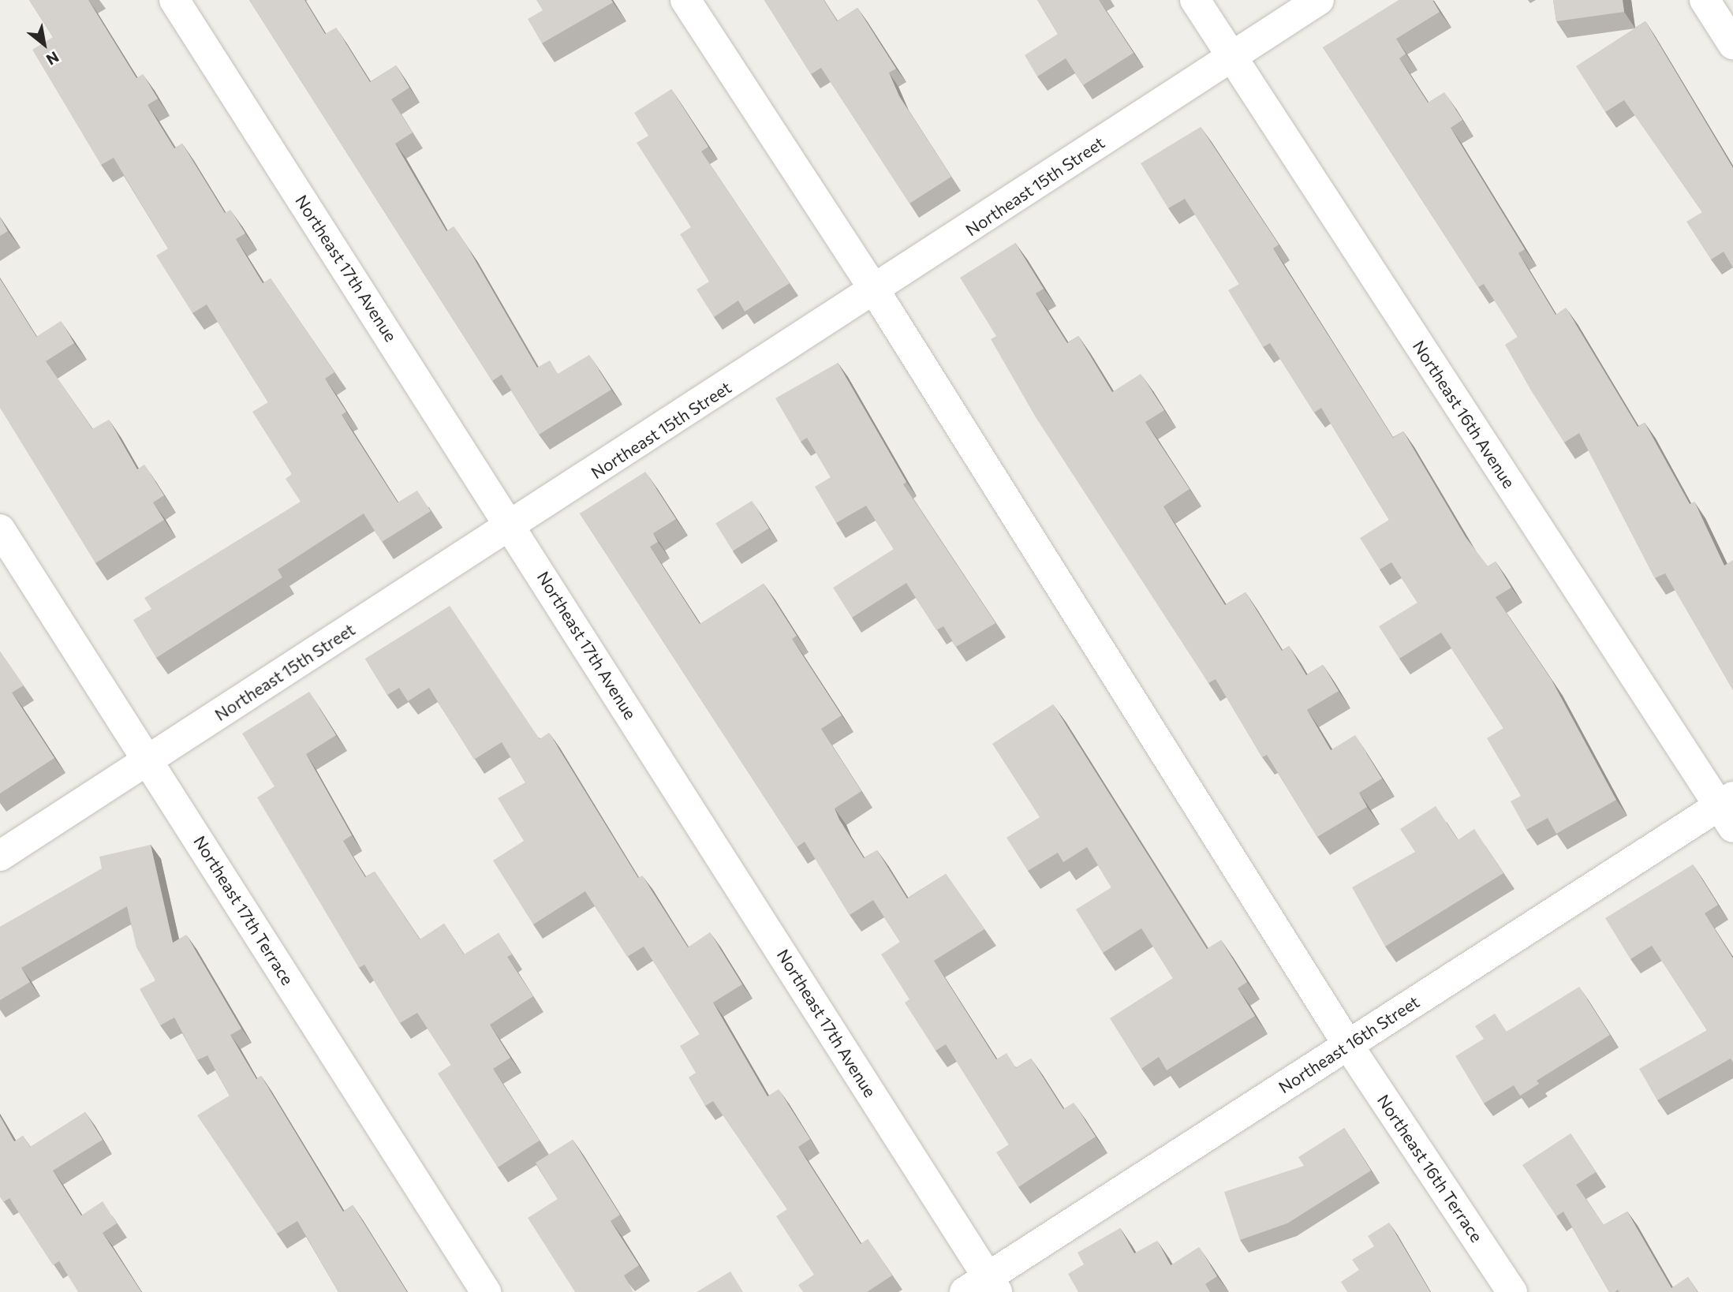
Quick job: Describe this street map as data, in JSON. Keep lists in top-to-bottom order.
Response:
{
  "streets": {
    "street": [
      "Northeast 15th Street",
      "Northeast 17th Avenue",
      "Northeast 16th Avenue",
      "Northeast 17th Terrace",
      "Northeast 16th Street",
      "Northeast 16th Terrace"
    ]
  },
  "crossings": [
    ["Northeast 15th Street", "Northeast 17th Avenue"],
    ["Northeast 15th Street", "Northeast 16th Avenue"],
    ["Northeast 15th Street", "Northeast 17th Terrace"],
    ["Northeast 15th Street", "Northeast 16th Terrace"],
    ["Northeast 17th Avenue", "Northeast 16th Street"],
    ["Northeast 16th Avenue", "Northeast 16th Street"],
    ["Northeast 16th Street", "Northeast 16th Terrace"]
  ],
  "north": "bottom right"
}
